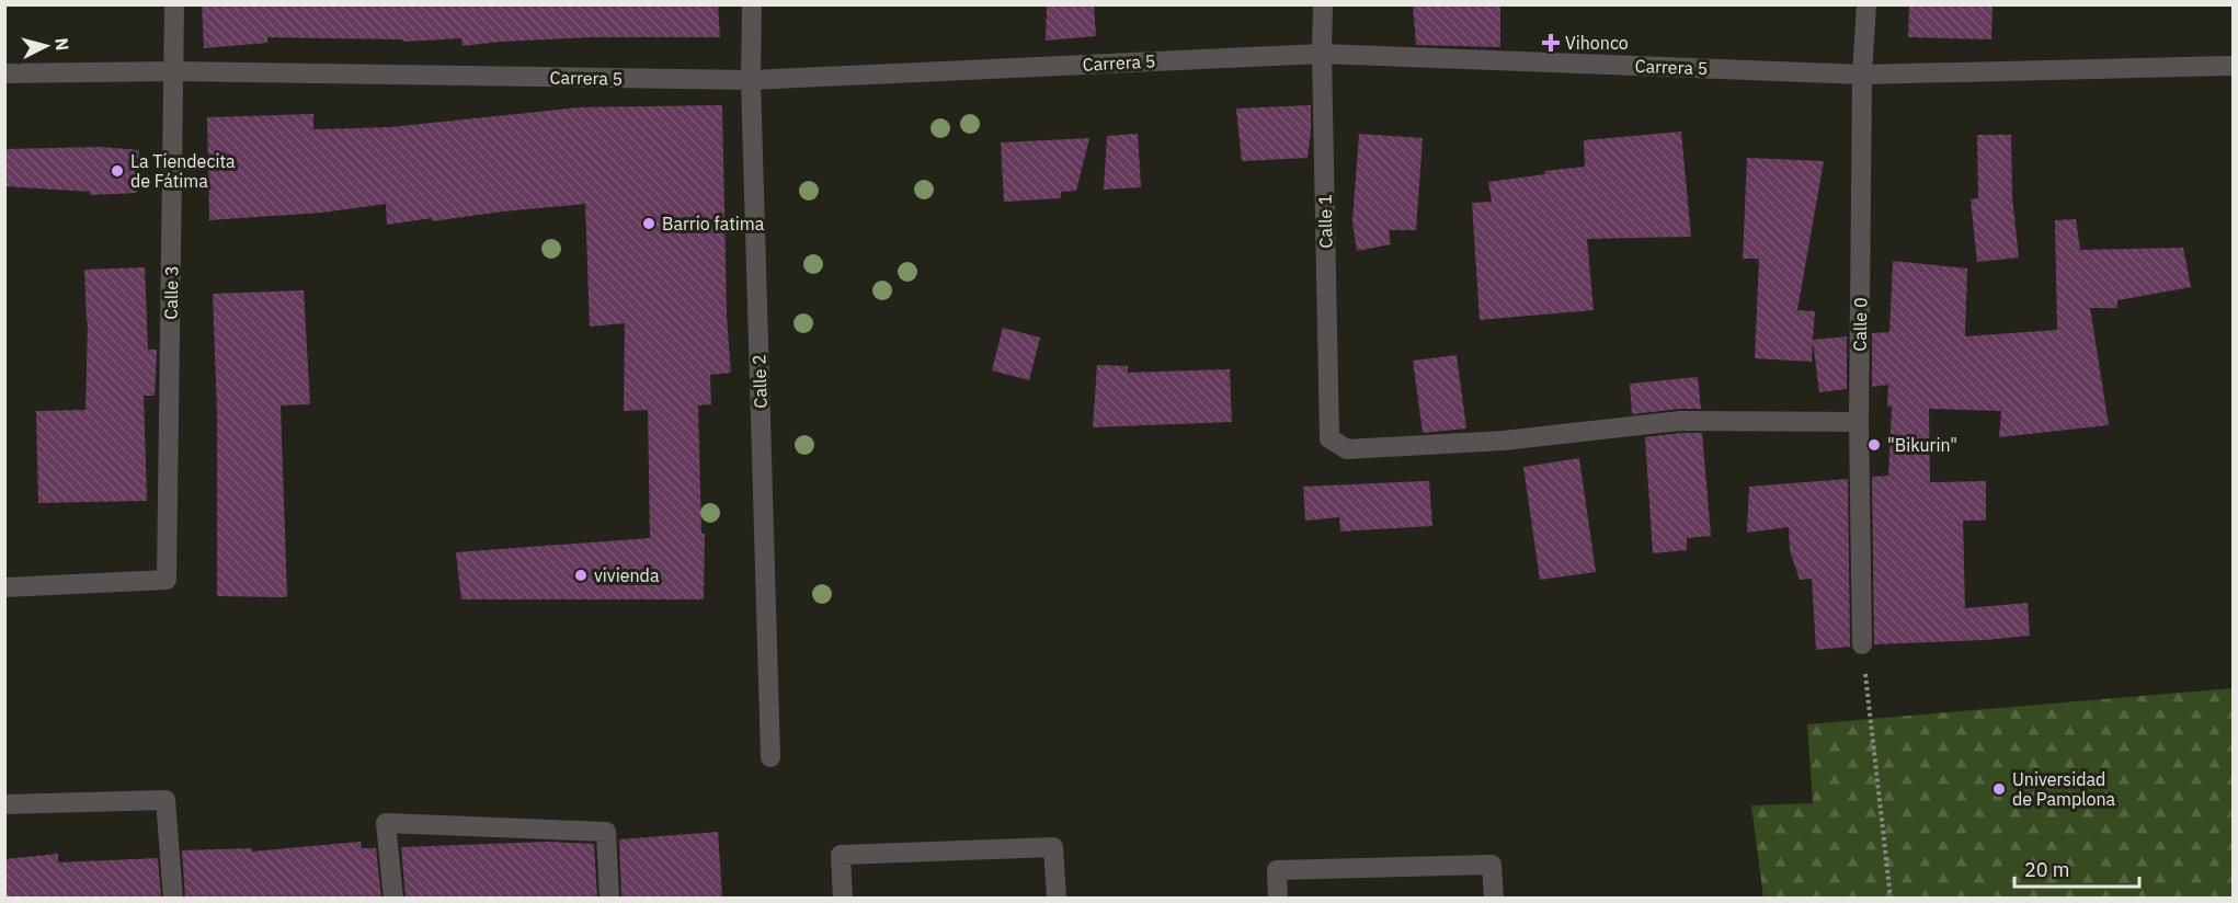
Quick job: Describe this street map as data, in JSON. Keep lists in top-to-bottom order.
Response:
{
  "streets": {
    "street": [
      "Carrera 5",
      "Calle 1",
      "Calle 3",
      "Calle 0",
      "Calle 2"
    ]
  },
  "crossings": [
    ["Carrera 5", "Calle 1"],
    ["Carrera 5", "Calle 3"],
    ["Carrera 5", "Calle 0"],
    ["Carrera 5", "Calle 2"],
    ["Calle 1", "Calle 0"]
  ],
  "places": {
    "health": ["Vihonco"],
    "other": [
      "La Tiendecita de Fátima",
      "Barrio fatima",
      "\"Bikurin\"",
      "vivienda",
      "Universidad de Pamplona"
    ]
  },
  "scale_bar": "20 m",
  "north": "right"
}
